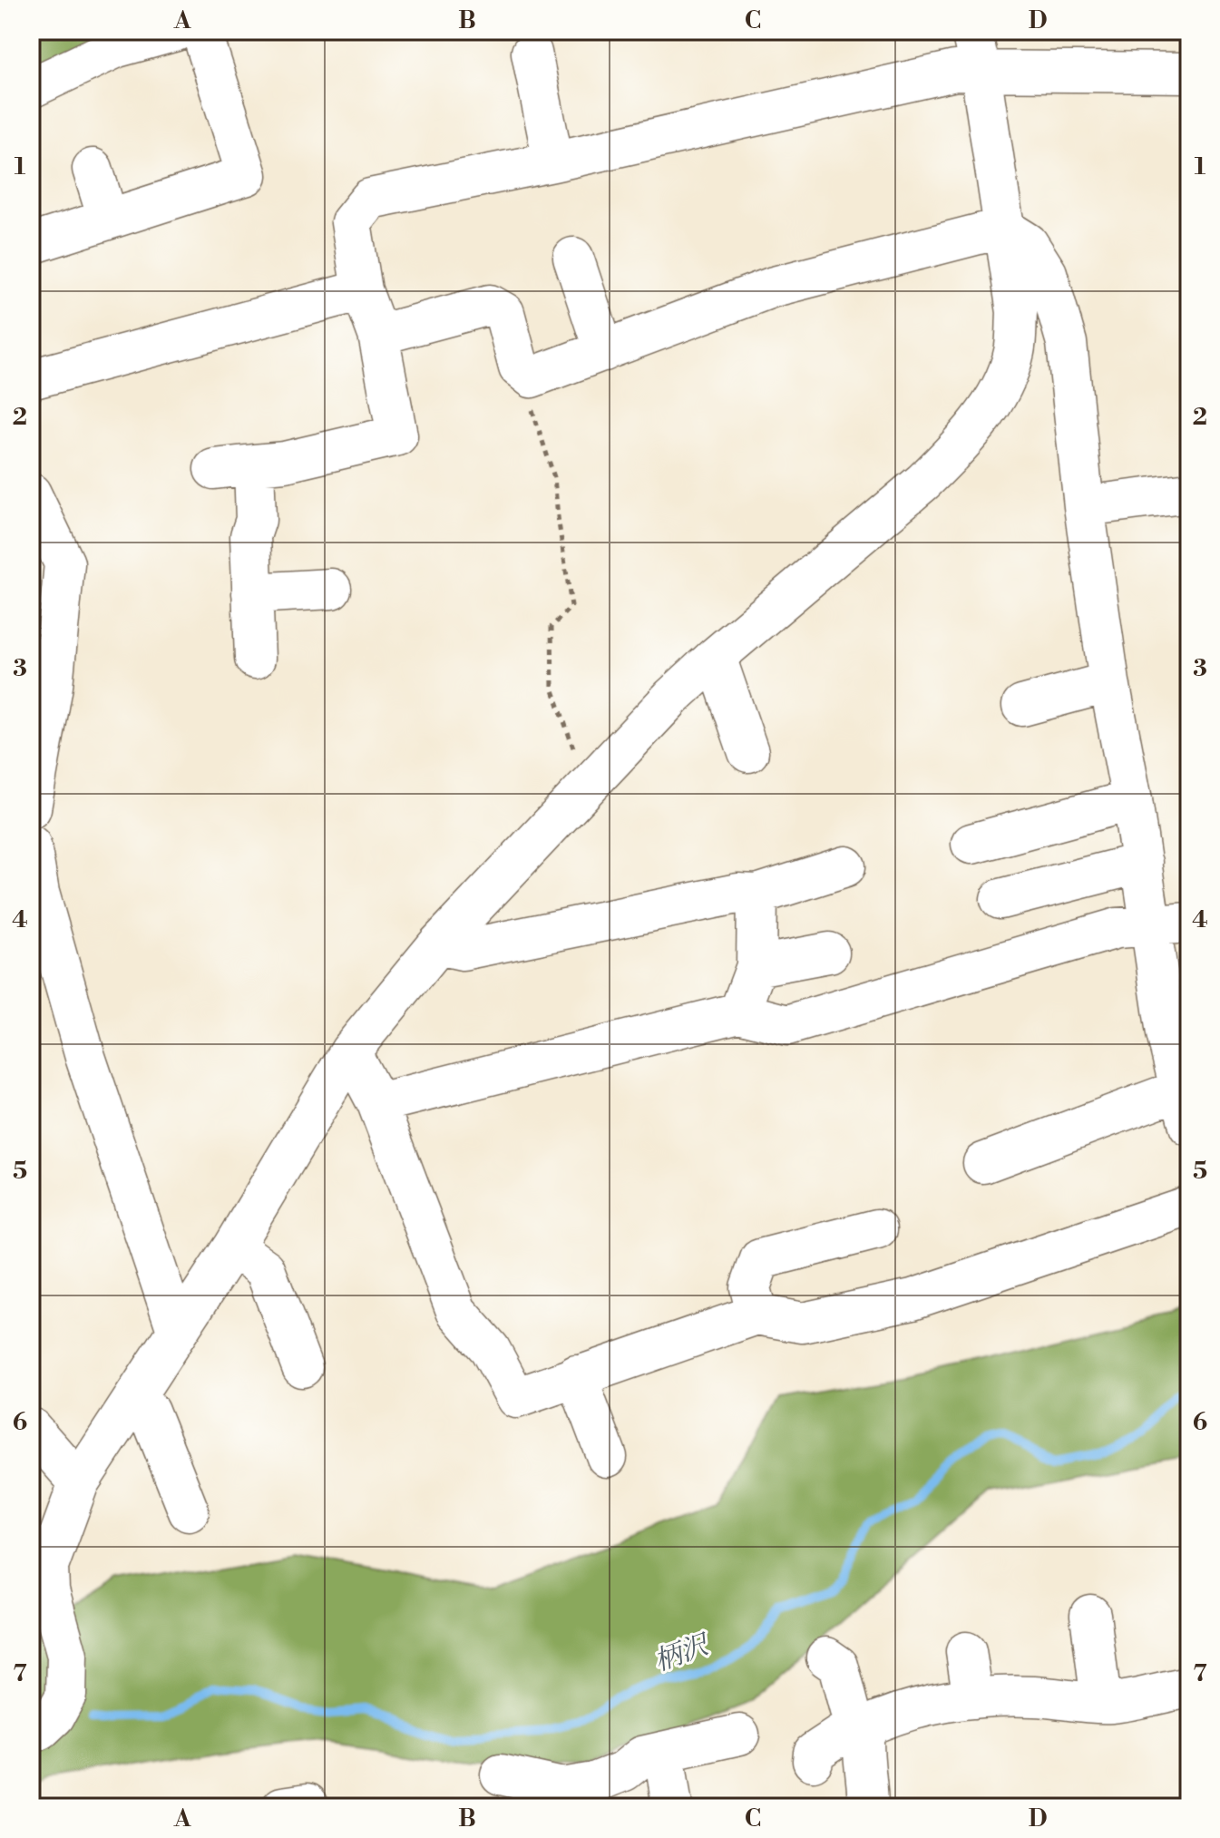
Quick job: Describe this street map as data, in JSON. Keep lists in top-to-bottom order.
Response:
{
  "water": ["柄沢"],
  "grid": {
    "columns": [
      "A",
      "B",
      "C",
      "D"
    ],
    "rows": [
      "1",
      "2",
      "3",
      "4",
      "5",
      "6",
      "7"
    ]
  }
}
